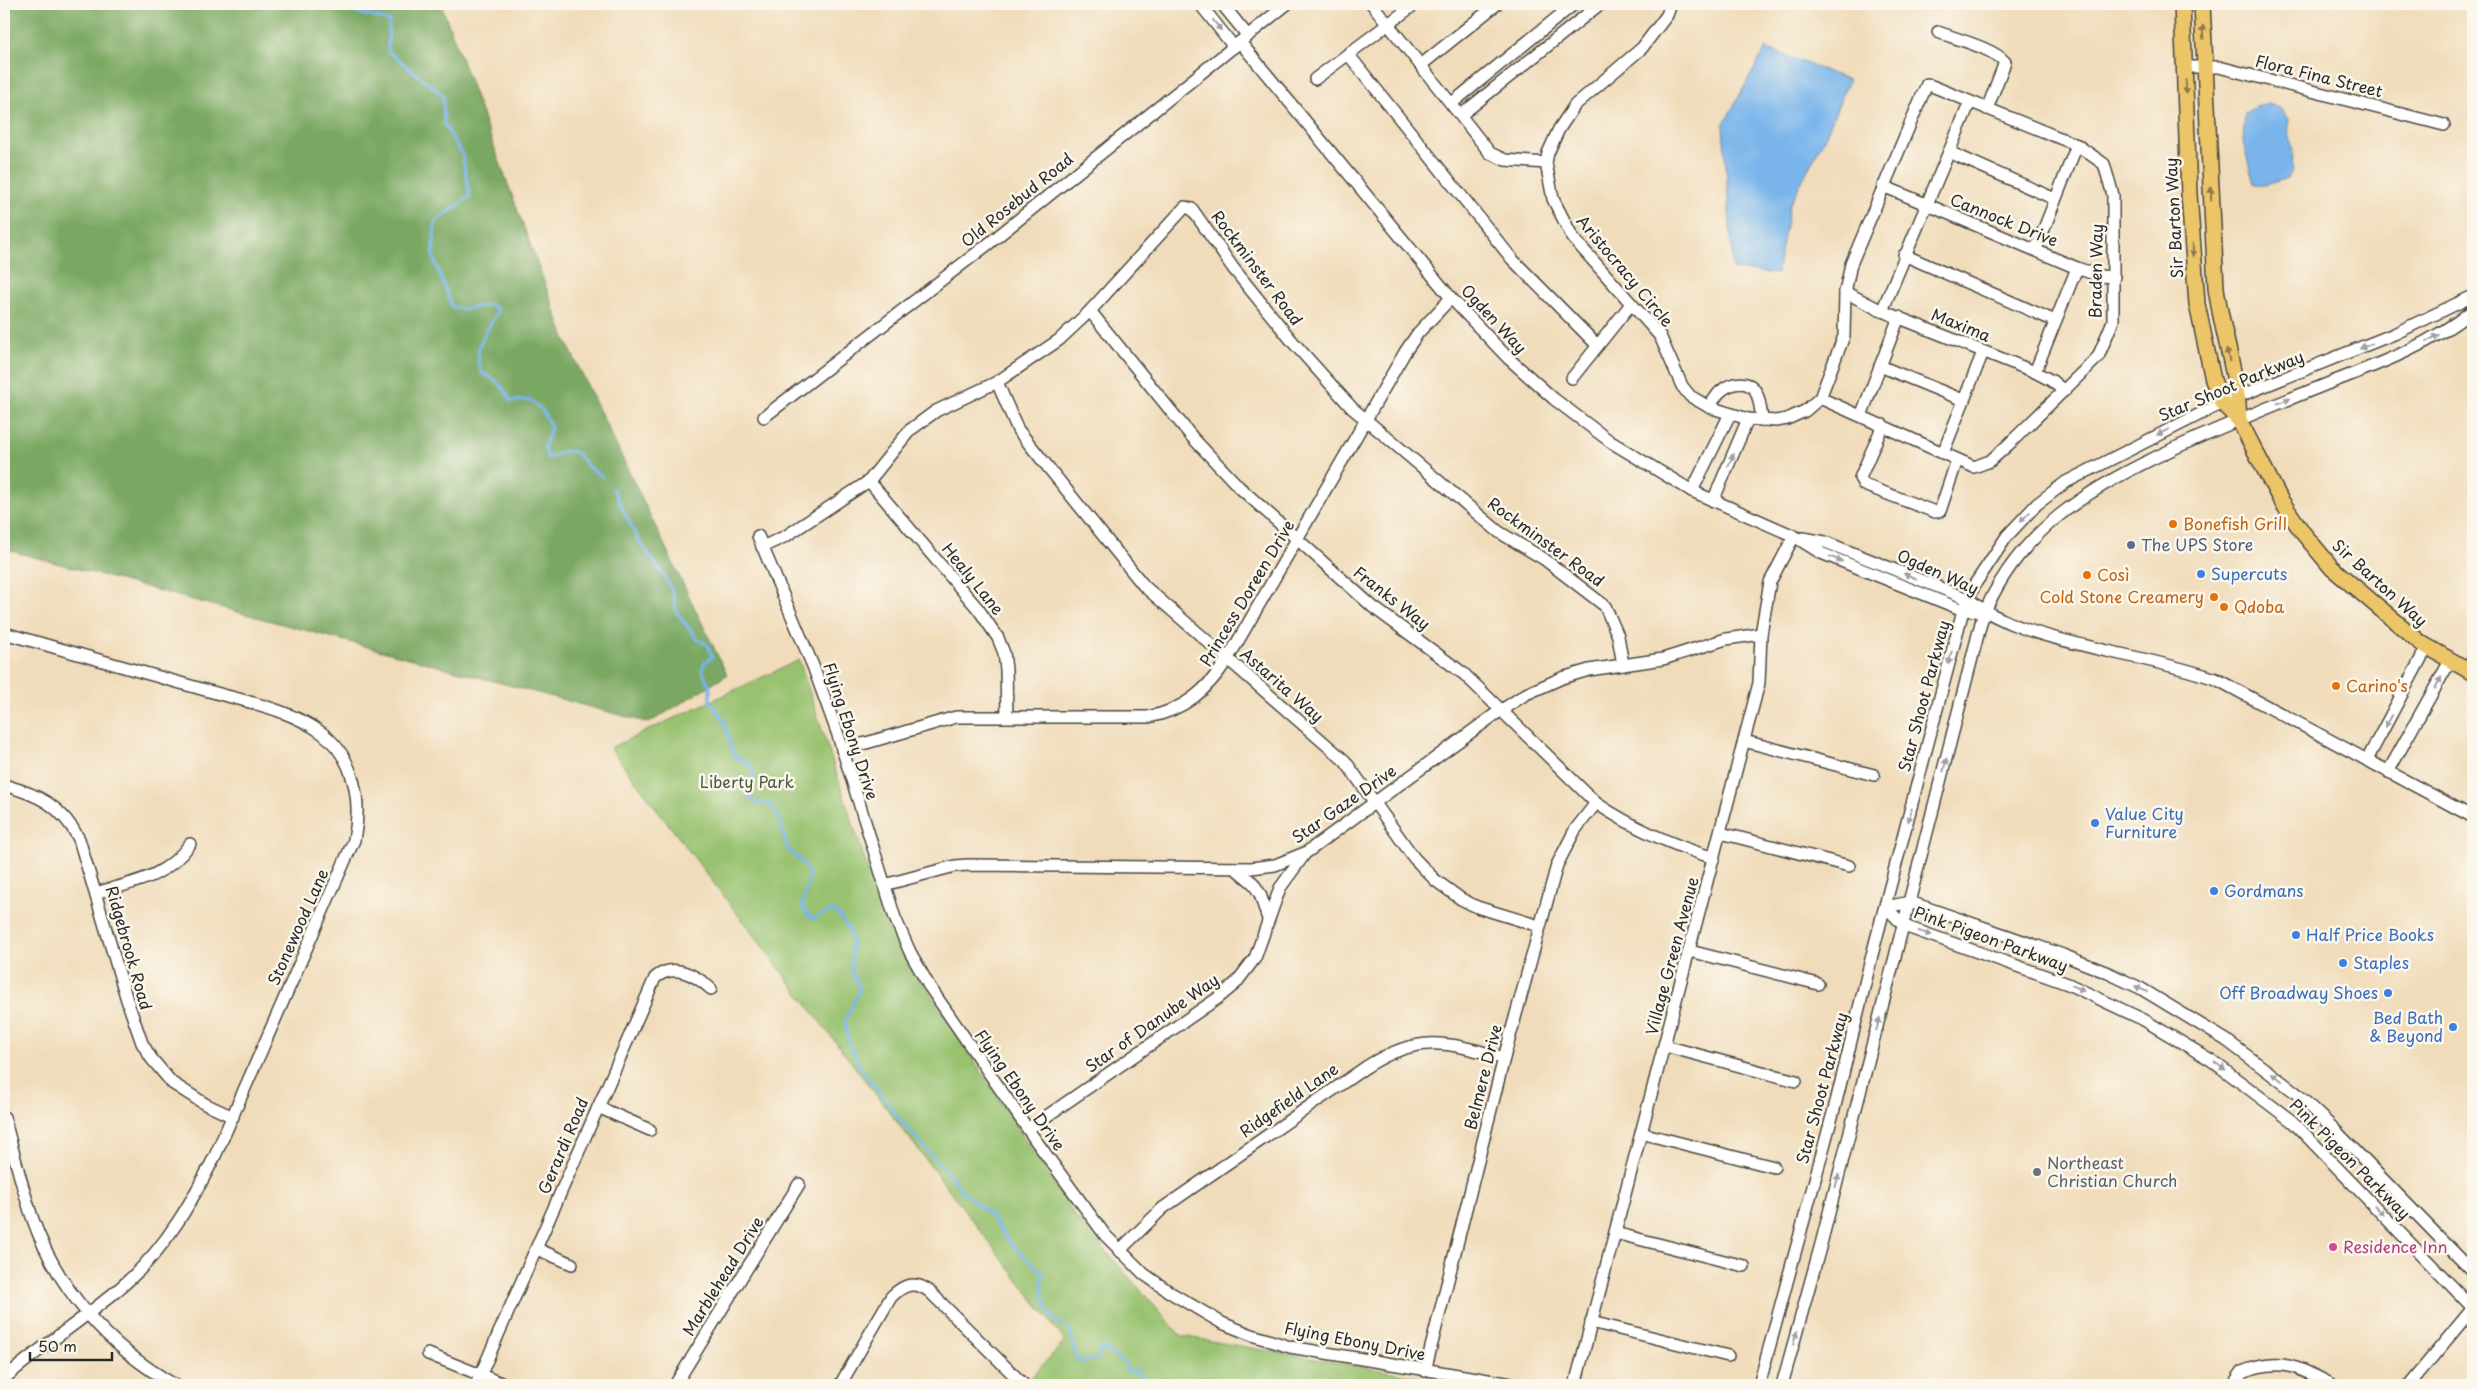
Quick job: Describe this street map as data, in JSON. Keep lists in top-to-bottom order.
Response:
{
  "streets": {
    "main road": ["Sir Barton Way"],
    "street": [
      "Flora Fina Street",
      "Old Rosebud Road",
      "Cannock Drive",
      "Rockminster Road",
      "Aristocracy Circle",
      "Braden Way",
      "Ogden Way",
      "Maxima",
      "Star Shoot Parkway",
      "Healy Lane",
      "Princess Doreen Drive",
      "Franks Way",
      "Astarita Way",
      "Flying Ebony Drive",
      "Star Gaze Drive",
      "Stonewood Lane",
      "Pink Pigeon Parkway",
      "Ridgebrook Road",
      "Village Green Avenue",
      "Star of Danube Way",
      "Belmere Drive",
      "Ridgefield Lane",
      "Gerardi Road",
      "Marblehead Drive"
    ]
  },
  "crossings": [
    ["Flora Fina Street", "Sir Barton Way"],
    ["Old Rosebud Road", "Ogden Way"],
    ["Sir Barton Way", "Star Shoot Parkway"],
    ["Cannock Drive", "Braden Way"],
    ["Rockminster Road", "Healy Lane"],
    ["Rockminster Road", "Princess Doreen Drive"],
    ["Rockminster Road", "Franks Way"],
    ["Rockminster Road", "Astarita Way"],
    ["Rockminster Road", "Flying Ebony Drive"],
    ["Rockminster Road", "Star Gaze Drive"],
    ["Aristocracy Circle", "Braden Way"],
    ["Braden Way", "Maxima"],
    ["Ogden Way", "Star Shoot Parkway"],
    ["Ogden Way", "Princess Doreen Drive"],
    ["Ogden Way", "Village Green Avenue"],
    ["Star Shoot Parkway", "Pink Pigeon Parkway"],
    ["Healy Lane", "Princess Doreen Drive"],
    ["Princess Doreen Drive", "Franks Way"],
    ["Princess Doreen Drive", "Astarita Way"],
    ["Princess Doreen Drive", "Flying Ebony Drive"],
    ["Franks Way", "Star Gaze Drive"],
    ["Franks Way", "Village Green Avenue"],
    ["Franks Way", "Belmere Drive"],
    ["Astarita Way", "Star Gaze Drive"],
    ["Astarita Way", "Belmere Drive"],
    ["Flying Ebony Drive", "Star Gaze Drive"],
    ["Flying Ebony Drive", "Star of Danube Way"],
    ["Flying Ebony Drive", "Belmere Drive"],
    ["Flying Ebony Drive", "Ridgefield Lane"],
    ["Star Gaze Drive", "Village Green Avenue"],
    ["Star Gaze Drive", "Star of Danube Way"],
    ["Stonewood Lane", "Ridgebrook Road"],
    ["Belmere Drive", "Ridgefield Lane"]
  ],
  "parks": ["Liberty Park"],
  "places": [
    "Bonefish Grill",
    "The UPS Store",
    "Supercuts",
    "Così",
    "Cold Stone Creamery",
    "Qdoba",
    "Carino's",
    "Value City Furniture",
    "Gordmans",
    "Half Price Books",
    "Staples",
    "Off Broadway Shoes",
    "Bed Bath & Beyond",
    "Northeast Christian Church",
    "Residence Inn"
  ],
  "scale_bar": "50 m"
}
